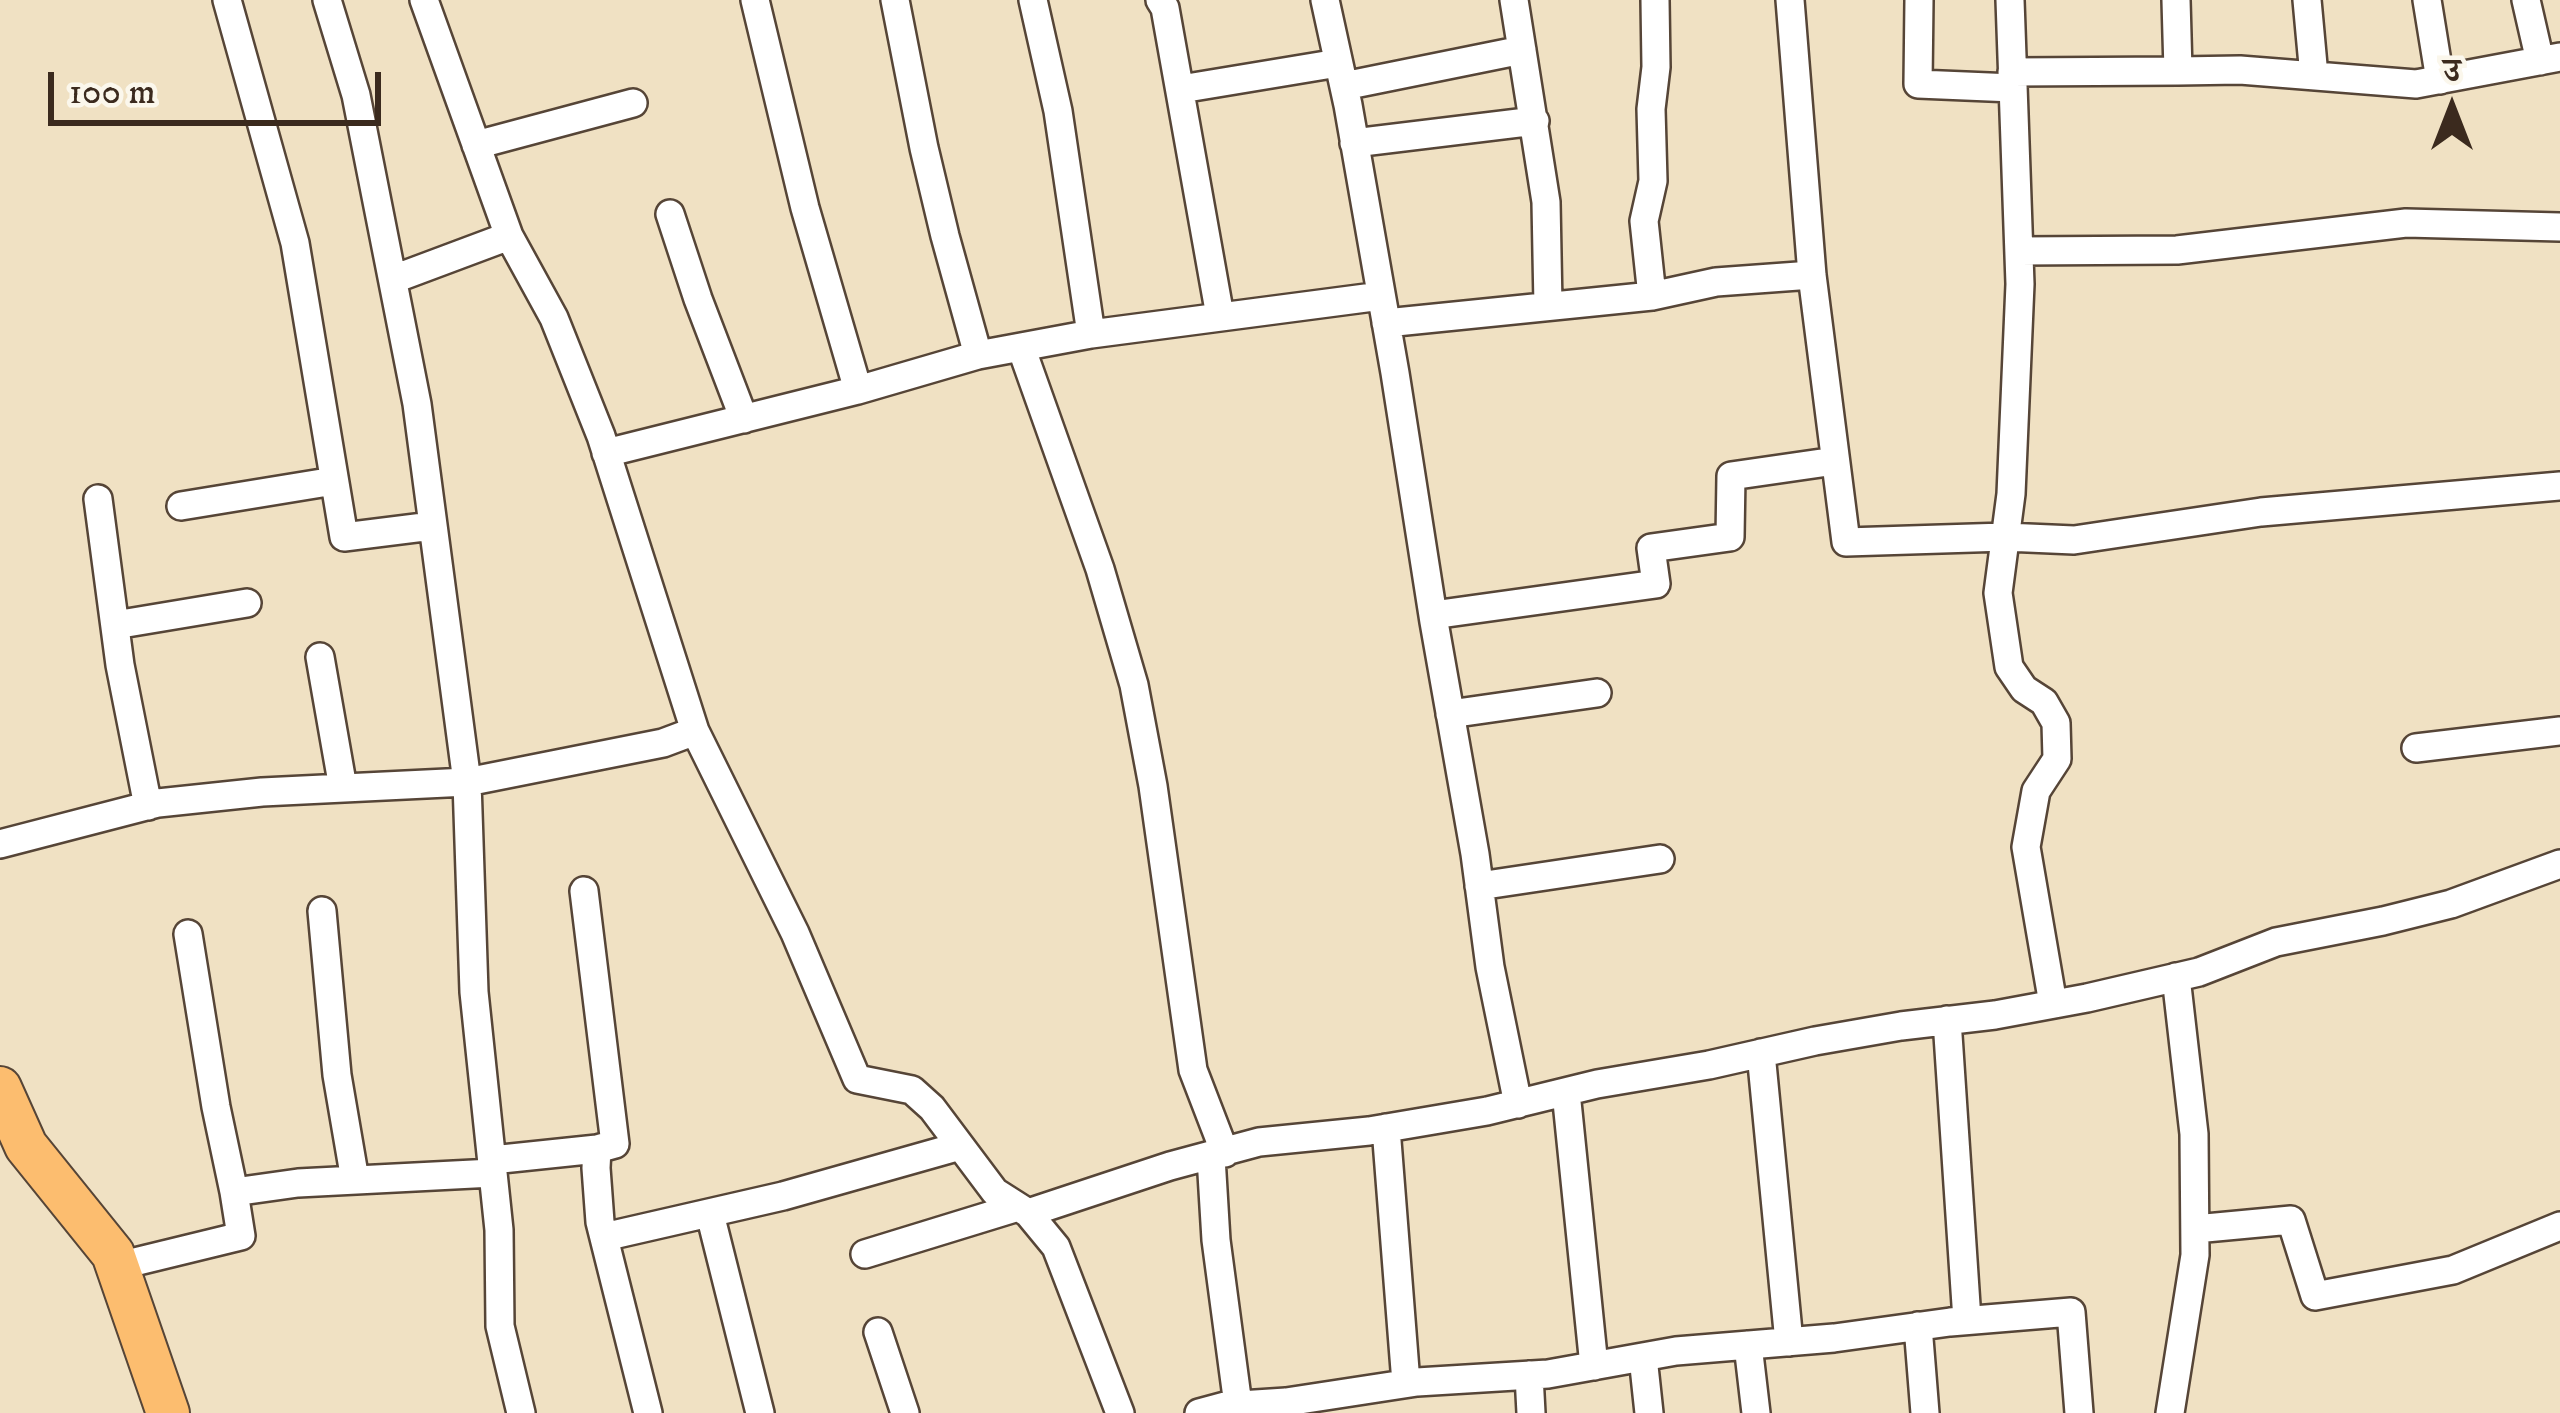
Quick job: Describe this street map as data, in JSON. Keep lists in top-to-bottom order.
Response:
{
  "scale_bar": "100 m",
  "north": "top"
}
